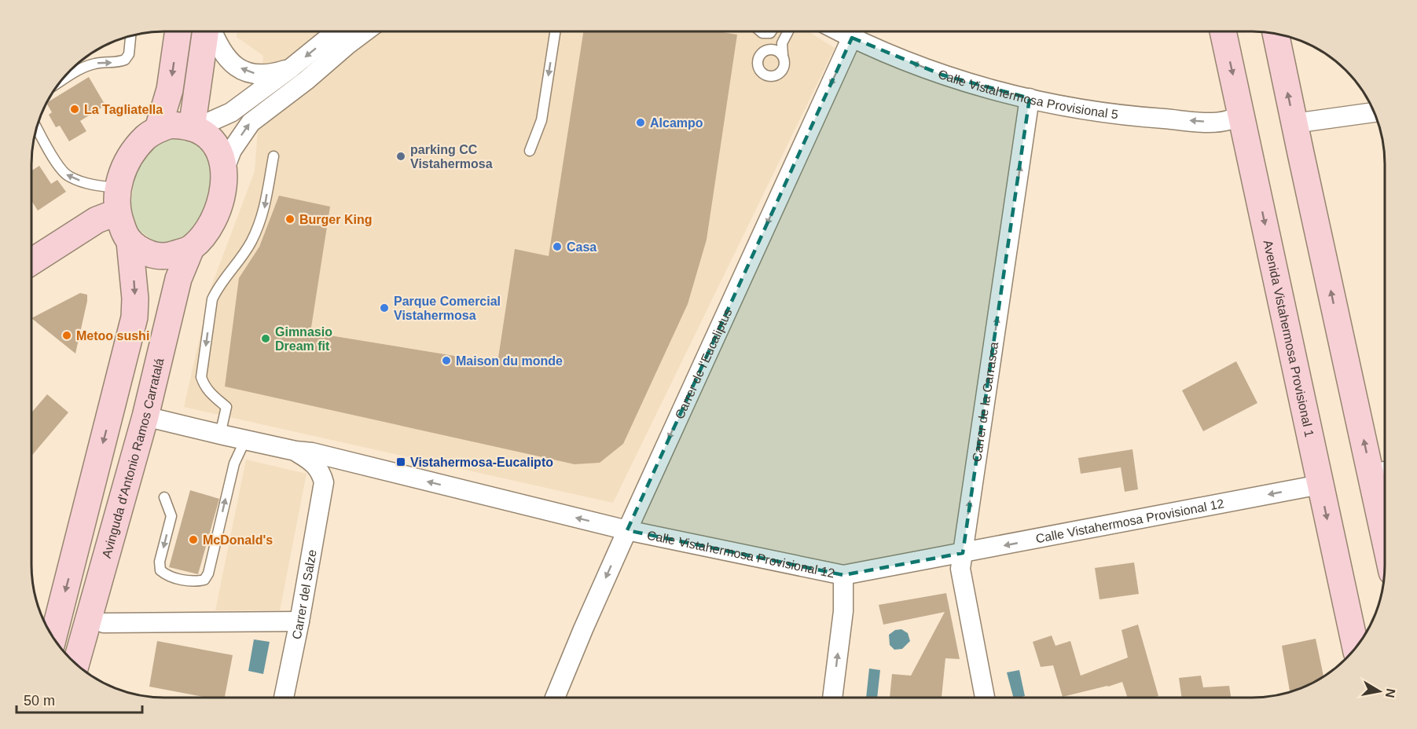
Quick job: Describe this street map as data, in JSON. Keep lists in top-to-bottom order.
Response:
{
  "streets": {
    "main road": ["Avenida Vistahermosa Provisional 1", "Avinguda d'Antonio Ramos Carratalá"],
    "street": [
      "Calle Vistahermosa Provisional 5",
      "Carrer de l'Eucaliptus",
      "Carrer de la Carrasca",
      "Calle Vistahermosa Provisional 12",
      "Carrer del Salze"
    ]
  },
  "crossings": [
    ["Calle Vistahermosa Provisional 5", "Avenida Vistahermosa Provisional 1"],
    ["Calle Vistahermosa Provisional 5", "Carrer de la Carrasca"],
    ["Avenida Vistahermosa Provisional 1", "Calle Vistahermosa Provisional 12"],
    ["Carrer de l'Eucaliptus", "Calle Vistahermosa Provisional 12"],
    ["Carrer de la Carrasca", "Calle Vistahermosa Provisional 12"],
    ["Avinguda d'Antonio Ramos Carratalá", "Calle Vistahermosa Provisional 12"],
    ["Calle Vistahermosa Provisional 12", "Carrer del Salze"]
  ],
  "one_way": [
    "Calle Vistahermosa Provisional 5",
    "Carrer de l'Eucaliptus",
    "Carrer de la Carrasca",
    "Calle Vistahermosa Provisional 12"
  ],
  "places": {
    "other": [
      "La Tagliatella",
      "Alcampo",
      "parking CC Vistahermosa",
      "Burger King",
      "Casa",
      "Parque Comercial Vistahermosa",
      "Metoo sushi",
      "Gimnasio Dream fit",
      "Maison du monde",
      "McDonald's"
    ],
    "transit": ["Vistahermosa-Eucalipto"]
  },
  "scale_bar": "50 m",
  "north": "right"
}
